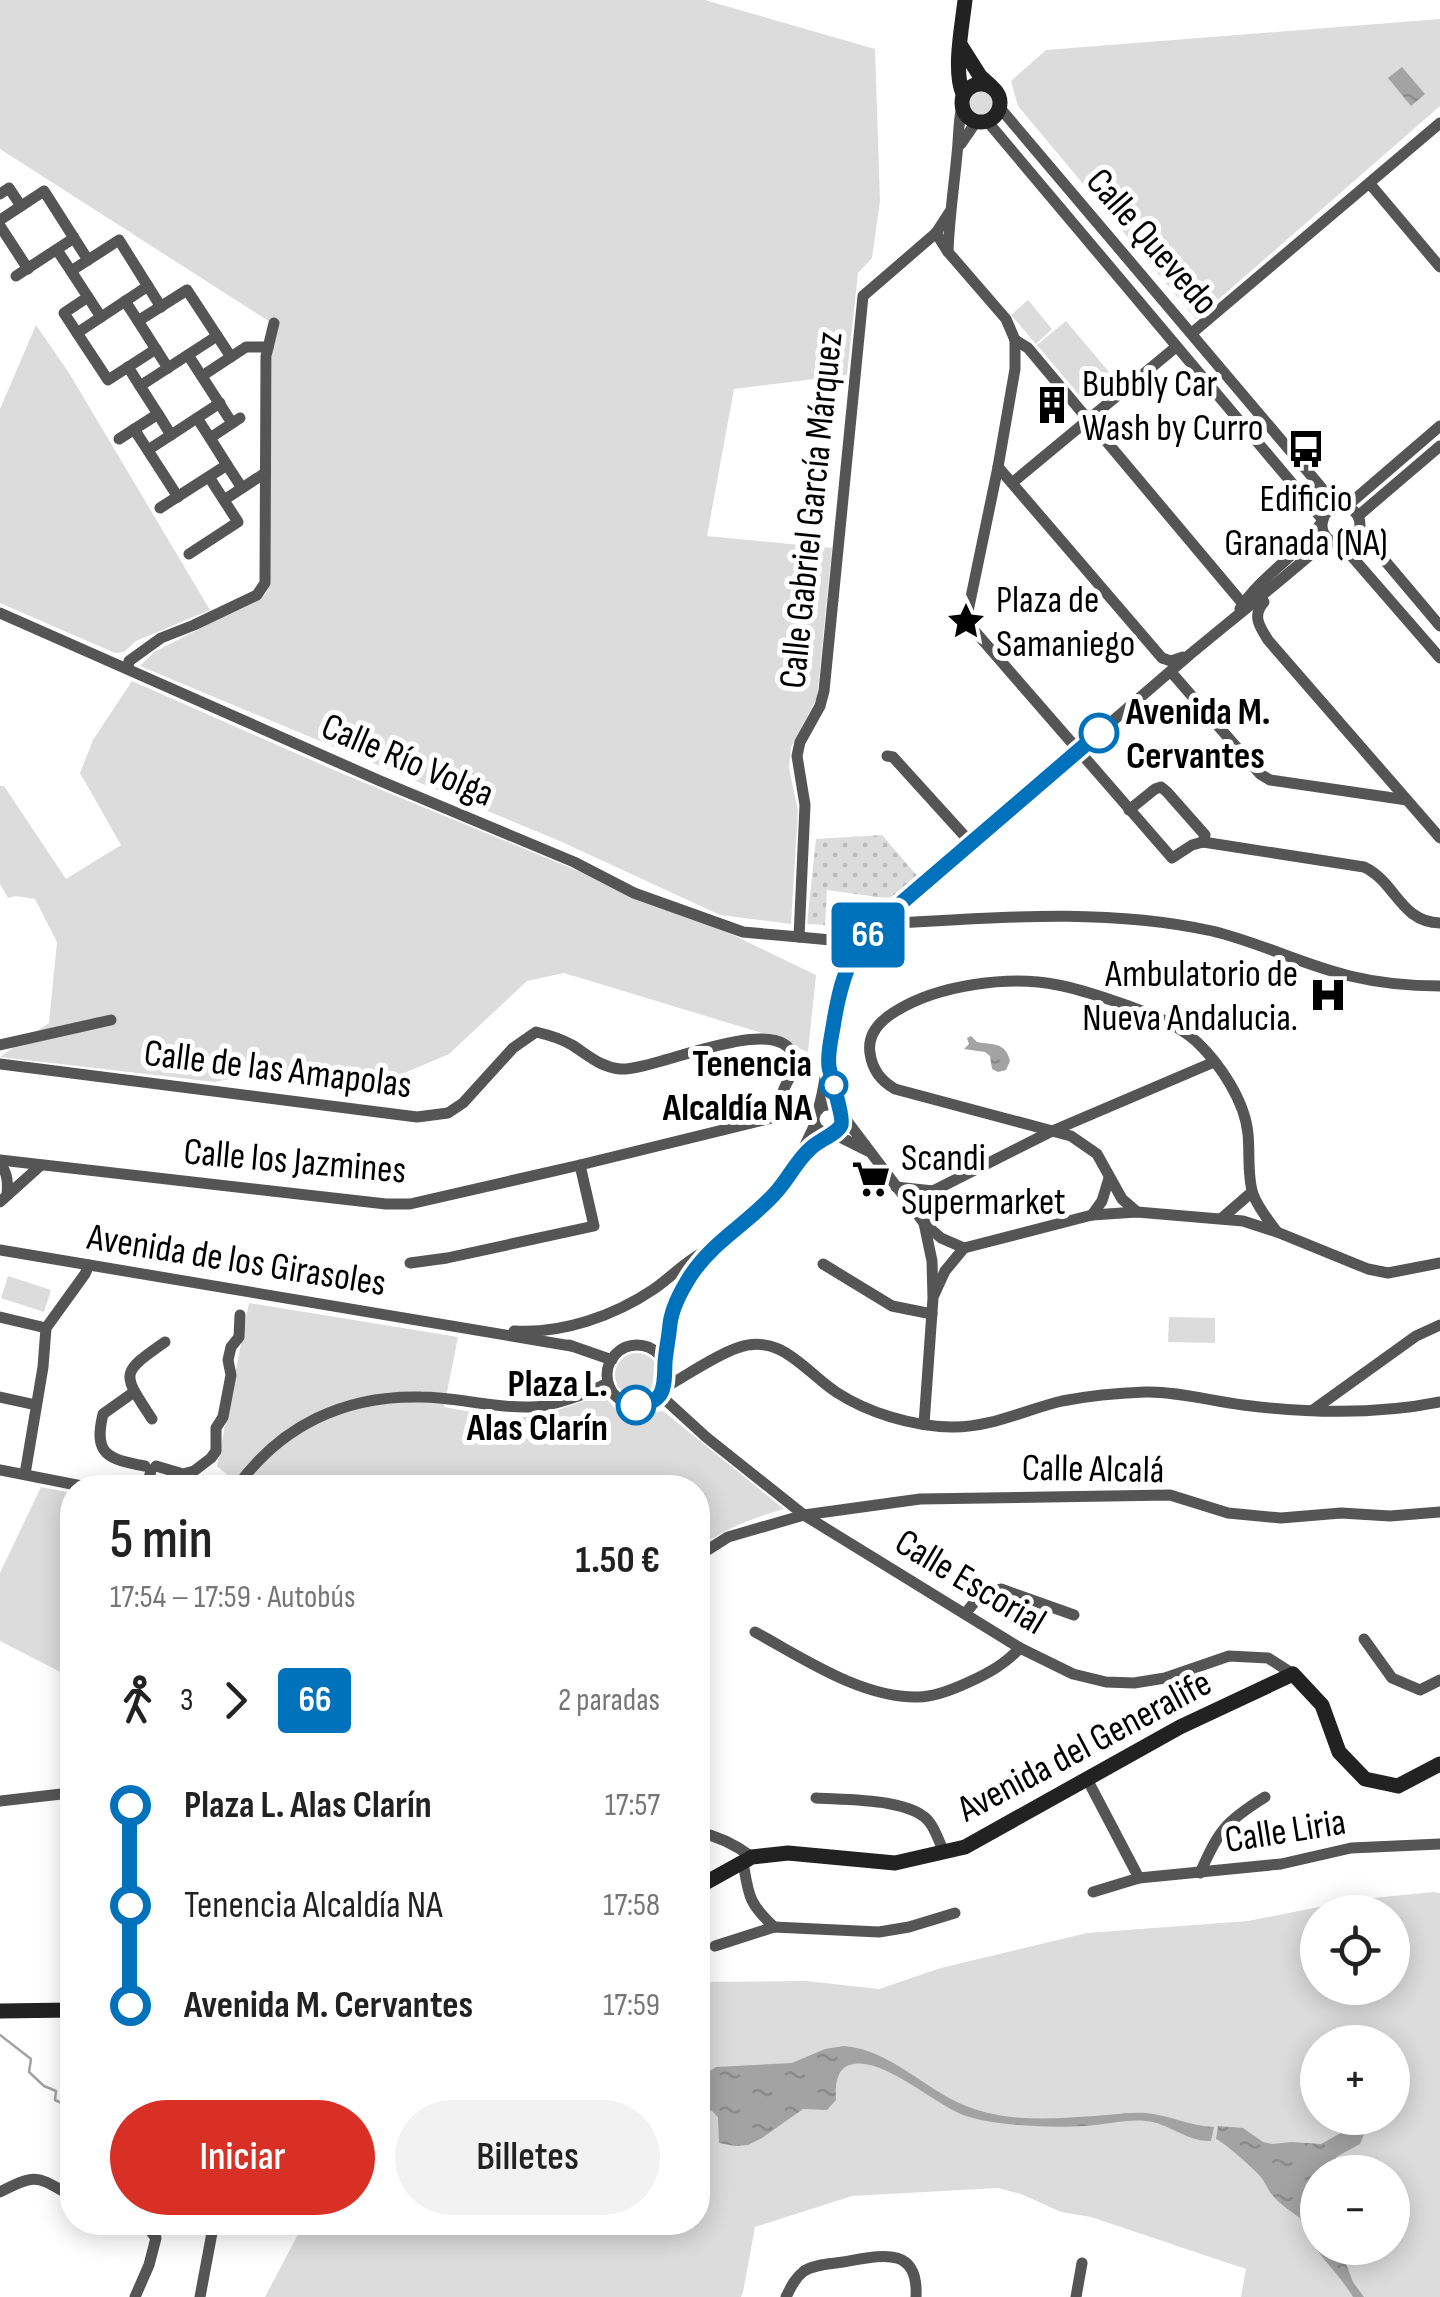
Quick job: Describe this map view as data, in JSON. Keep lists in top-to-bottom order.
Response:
{
  "streets": {
    "street": [
      "Calle Quevedo",
      "Calle Gabriel García Márquez",
      "Calle Río Volga",
      "Calle de las Amapolas",
      "Calle los Jazmines",
      "Avenida de los Girasoles",
      "Calle Alcalá",
      "Calle Escorial",
      "Avenida del Generalife",
      "Calle Liria"
    ]
  },
  "crossings": [
    ["Calle Gabriel García Márquez", "Calle Río Volga"],
    ["Calle de las Amapolas", "Calle los Jazmines"],
    ["Avenida de los Girasoles", "Calle Escorial"],
    ["Calle Alcalá", "Calle Escorial"],
    ["Calle Escorial", "Avenida del Generalife"]
  ],
  "places": {
    "building": ["Bubbly Car Wash by Curro"],
    "bus stop": ["Edificio Granada (NA)"],
    "place": ["Plaza de Samaniego"],
    "other": ["Avenida M. Cervantes", "Tenencia Alcaldía NA", "Plaza L. Alas Clarín"],
    "hospital": ["Ambulatorio de Nueva Andalucia."],
    "supermarket": ["Scandi Supermarket"]
  },
  "lines": ["bus line 66"],
  "page": {
    "on_map": "66",
    "heading": ["5 min", "17:54 – 17:59 · Autobús", "1.50 €"],
    "legs": ["3", "66", "2 paradas"],
    "list": [
      {
        "name": "Plaza L. Alas Clarín",
        "value": "17:57"
      },
      {
        "name": "Tenencia Alcaldía NA",
        "value": "17:58"
      },
      {
        "name": "Avenida M. Cervantes",
        "value": "17:59"
      }
    ],
    "map_buttons": ["+", "−"],
    "buttons": ["Iniciar", "Billetes"]
  }
}
